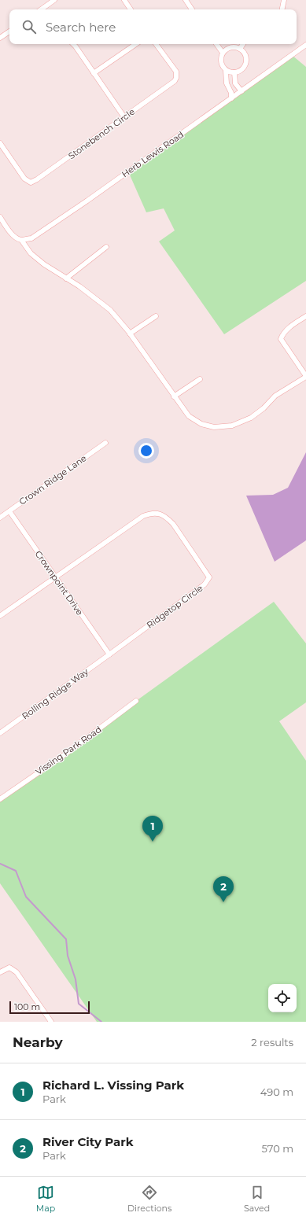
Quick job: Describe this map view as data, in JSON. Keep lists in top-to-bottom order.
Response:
{
  "streets": {
    "street": [
      "Stonebench Circle",
      "Herb Lewis Road",
      "Crown Ridge Lane",
      "Crownpoint Drive",
      "Ridgetop Circle",
      "Rolling Ridge Way",
      "Vissing Park Road"
    ]
  },
  "crossings": [
    ["Crown Ridge Lane", "Crownpoint Drive"],
    ["Crownpoint Drive", "Ridgetop Circle"],
    ["Crownpoint Drive", "Rolling Ridge Way"],
    ["Ridgetop Circle", "Rolling Ridge Way"]
  ],
  "scale_bar": "100 m",
  "page": {
    "search": "Search here",
    "pins": ["1", "2"],
    "scale": "100 m",
    "heading": ["Nearby", "2 results"],
    "list": [
      {
        "mark": "1",
        "name": "Richard L. Vissing Park",
        "note": "Park",
        "value": "490 m"
      },
      {
        "mark": "2",
        "name": "River City Park",
        "note": "Park",
        "value": "570 m"
      }
    ],
    "nav": ["Map", "Directions", "Saved"]
  }
}
